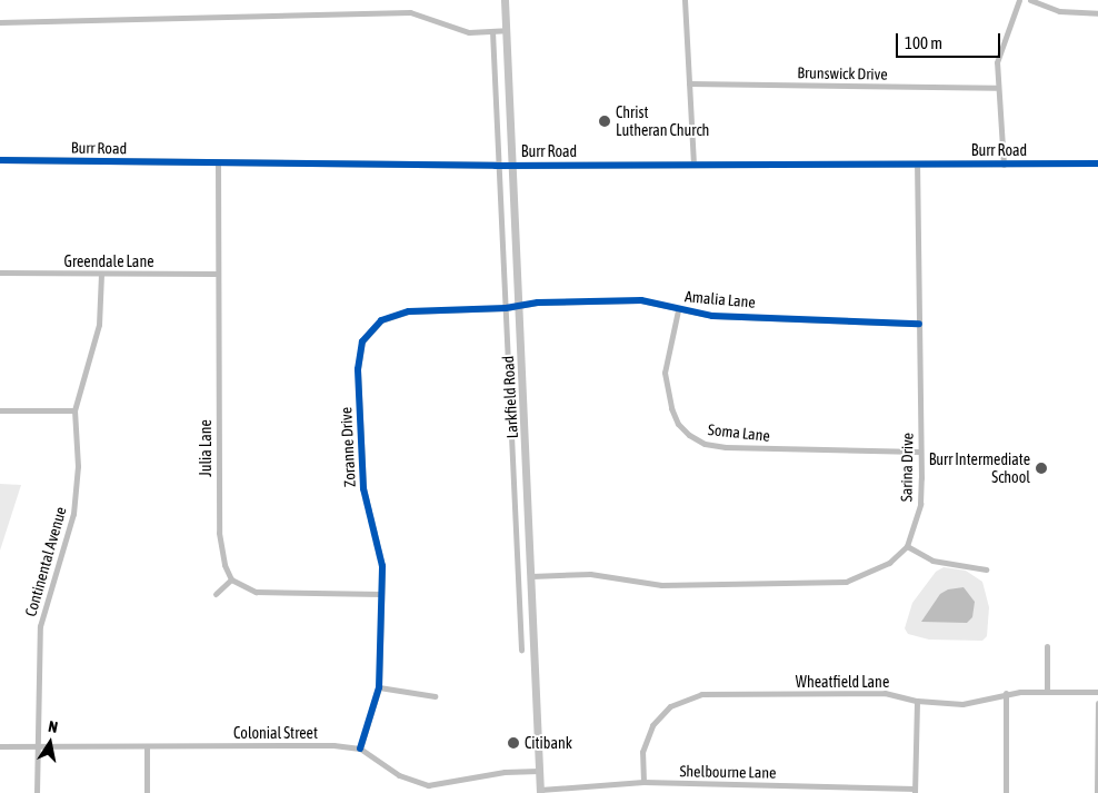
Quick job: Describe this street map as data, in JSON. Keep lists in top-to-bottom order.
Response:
{
  "streets": {
    "main road": ["Larkfield Road"],
    "street": [
      "Brunswick Drive",
      "Burr Road",
      "Greendale Lane",
      "Amalia Lane",
      "Soma Lane",
      "Zoranne Drive",
      "Julia Lane",
      "Sarina Drive",
      "Continental Avenue",
      "Wheatfield Lane",
      "Colonial Street",
      "Shelbourne Lane"
    ]
  },
  "crossings": [
    ["Burr Road", "Larkfield Road"],
    ["Burr Road", "Julia Lane"],
    ["Burr Road", "Sarina Drive"],
    ["Greendale Lane", "Julia Lane"],
    ["Greendale Lane", "Continental Avenue"],
    ["Amalia Lane", "Larkfield Road"],
    ["Amalia Lane", "Soma Lane"],
    ["Amalia Lane", "Zoranne Drive"],
    ["Amalia Lane", "Sarina Drive"],
    ["Larkfield Road", "Zoranne Drive"],
    ["Larkfield Road", "Shelbourne Lane"],
    ["Soma Lane", "Sarina Drive"],
    ["Zoranne Drive", "Colonial Street"],
    ["Continental Avenue", "Colonial Street"],
    ["Wheatfield Lane", "Shelbourne Lane"]
  ],
  "places": ["Christ Lutheran Church", "Burr Intermediate School", "Citibank"],
  "scale_bar": "100 m",
  "north": "top"
}
